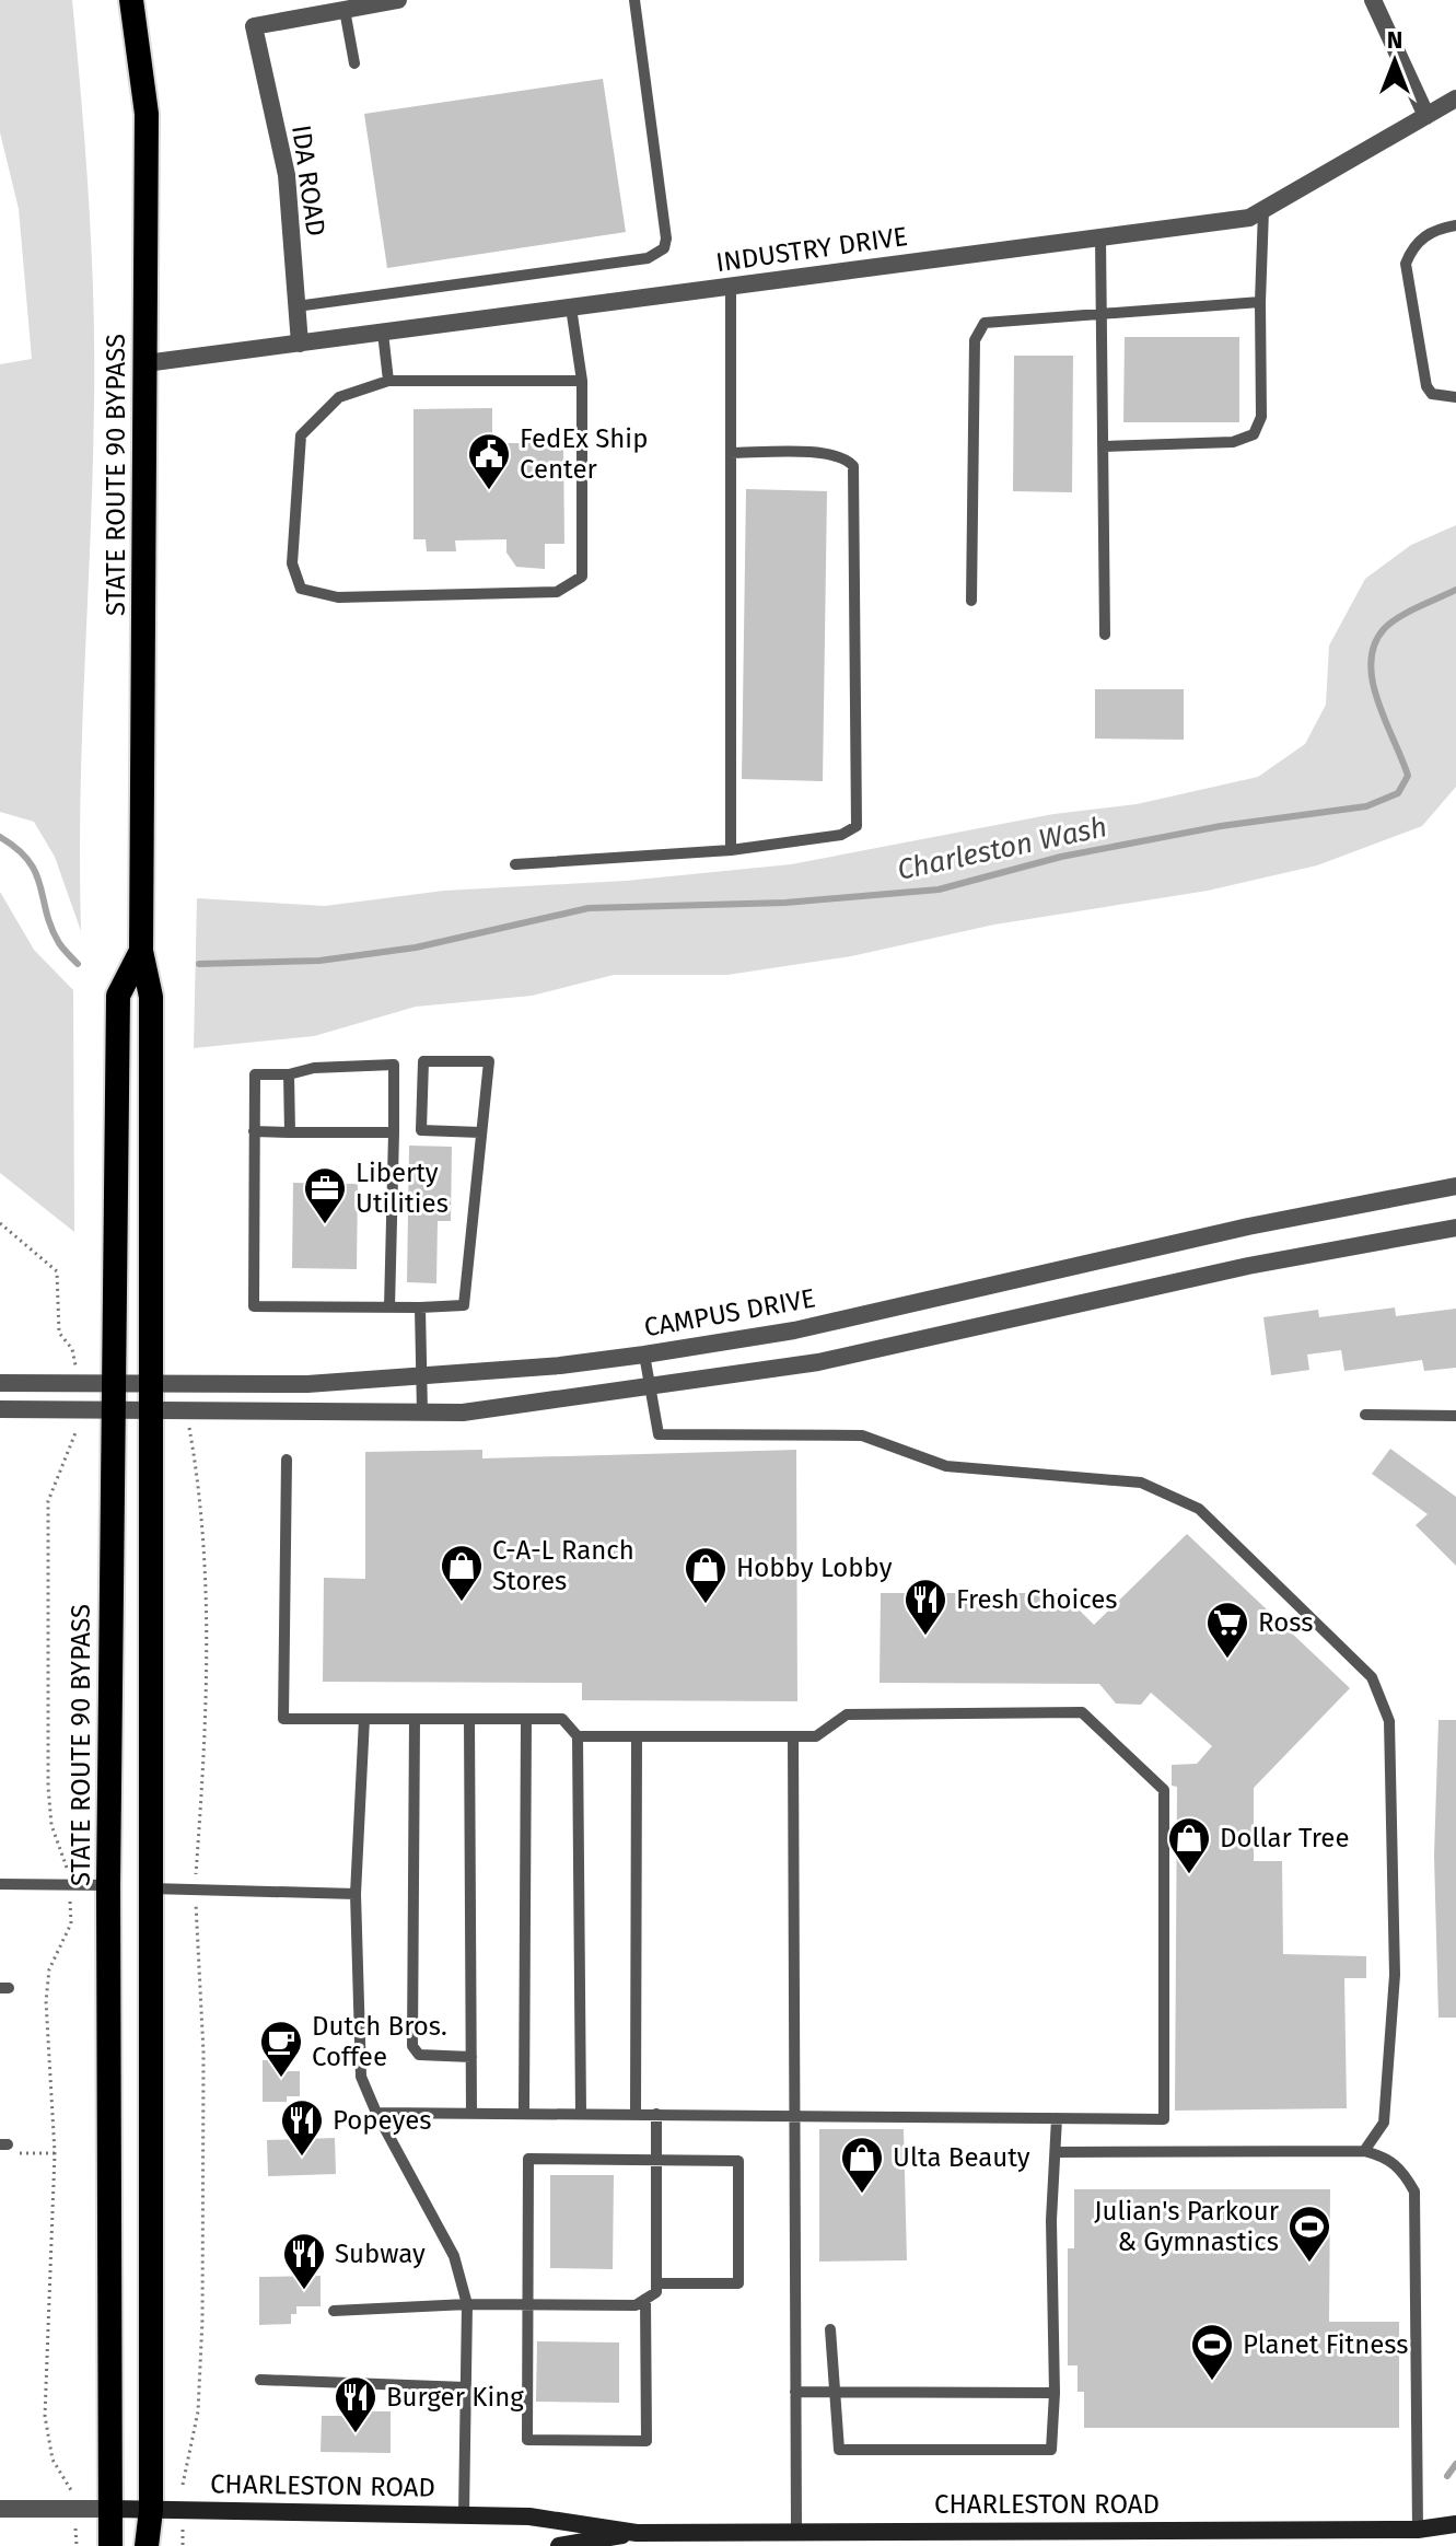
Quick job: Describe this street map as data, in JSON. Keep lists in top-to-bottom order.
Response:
{
  "streets": {
    "highway": ["STATE ROUTE 90 BYPASS"],
    "main road": ["CHARLESTON ROAD"],
    "street": ["IDA ROAD", "INDUSTRY DRIVE", "CAMPUS DRIVE"]
  },
  "crossings": [
    ["IDA ROAD", "INDUSTRY DRIVE"],
    ["INDUSTRY DRIVE", "STATE ROUTE 90 BYPASS"],
    ["STATE ROUTE 90 BYPASS", "CAMPUS DRIVE"],
    ["STATE ROUTE 90 BYPASS", "CHARLESTON ROAD"]
  ],
  "water": ["Charleston Wash"],
  "places": {
    "public building": ["FedEx Ship Center"],
    "office": ["Liberty Utilities"],
    "shop": [
      "C-A-L Ranch Stores",
      "Hobby Lobby",
      "Dollar Tree",
      "Ulta Beauty"
    ],
    "restaurant": [
      "Fresh Choices",
      "Popeyes",
      "Subway",
      "Burger King"
    ],
    "supermarket": ["Ross"],
    "cafe": ["Dutch Bros. Coffee"],
    "sports": ["Julian's Parkour & Gymnastics", "Planet Fitness"]
  },
  "north": "top"
}
